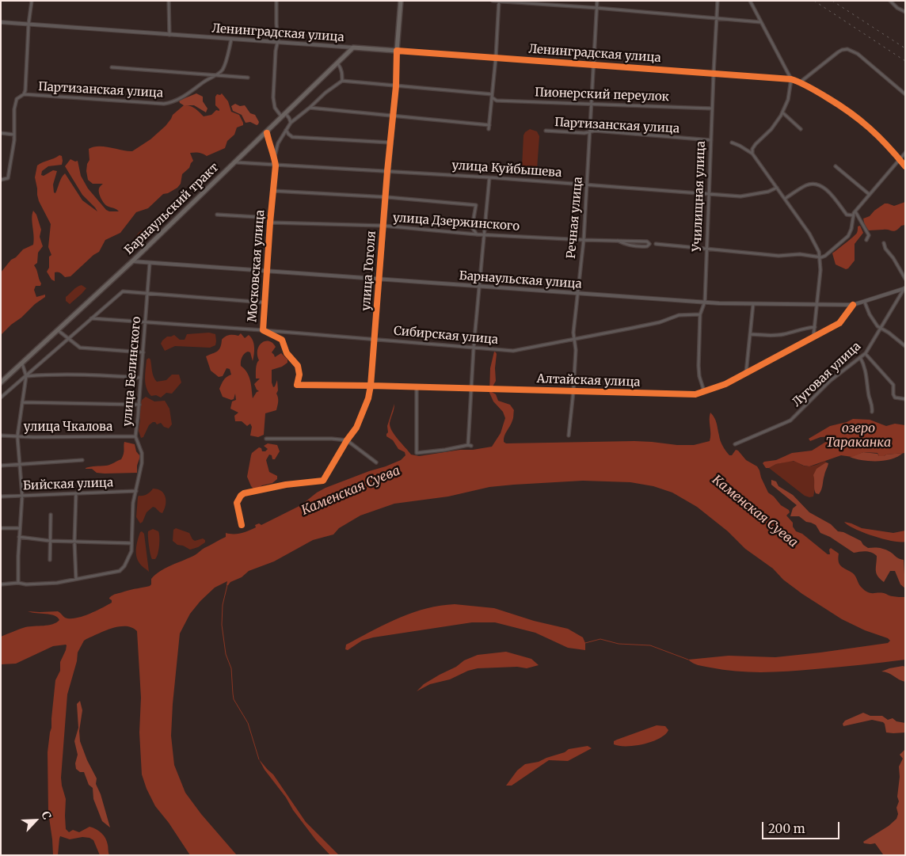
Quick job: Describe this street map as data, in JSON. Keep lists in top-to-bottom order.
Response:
{
  "streets": {
    "main road": ["Ленинградская улица", "Барнаульский тракт", "улица Гоголя"],
    "street": [
      "Партизанская улица",
      "Пионерский переулок",
      "улица Куйбышева",
      "Училищная улица",
      "Речная улица",
      "улица Дзержинского",
      "Московская улица",
      "Барнаульская улица",
      "Сибирская улица",
      "улица Белинского",
      "Луговая улица",
      "Алтайская улица",
      "улица Чкалова",
      "Бийская улица"
    ]
  },
  "crossings": [
    ["Ленинградская улица", "Училищная улица"],
    ["Ленинградская улица", "Барнаульский тракт"],
    ["Ленинградская улица", "Речная улица"],
    ["Ленинградская улица", "улица Гоголя"],
    ["Партизанская улица", "Училищная улица"],
    ["Партизанская улица", "Речная улица"],
    ["Пионерский переулок", "Училищная улица"],
    ["Пионерский переулок", "Речная улица"],
    ["Пионерский переулок", "улица Гоголя"],
    ["улица Куйбышева", "Училищная улица"],
    ["улица Куйбышева", "Барнаульский тракт"],
    ["улица Куйбышева", "Речная улица"],
    ["улица Куйбышева", "Московская улица"],
    ["улица Куйбышева", "улица Гоголя"],
    ["Училищная улица", "Барнаульская улица"],
    ["Училищная улица", "Сибирская улица"],
    ["Училищная улица", "Алтайская улица"],
    ["Барнаульский тракт", "Московская улица"],
    ["Барнаульский тракт", "Барнаульская улица"],
    ["Речная улица", "улица Дзержинского"],
    ["Речная улица", "Барнаульская улица"],
    ["Речная улица", "Сибирская улица"],
    ["Речная улица", "Алтайская улица"],
    ["улица Дзержинского", "Московская улица"],
    ["улица Дзержинского", "улица Гоголя"],
    ["Московская улица", "Барнаульская улица"],
    ["Московская улица", "Сибирская улица"],
    ["Московская улица", "Алтайская улица"],
    ["улица Гоголя", "Барнаульская улица"],
    ["улица Гоголя", "Сибирская улица"],
    ["улица Гоголя", "Алтайская улица"],
    ["Барнаульская улица", "улица Белинского"],
    ["Барнаульская улица", "Луговая улица"],
    ["Барнаульская улица", "Алтайская улица"],
    ["Сибирская улица", "улица Белинского"],
    ["улица Белинского", "улица Чкалова"],
    ["улица Белинского", "Бийская улица"]
  ],
  "water": ["озеро Тараканка", "Каменская Суева"],
  "scale_bar": "200 m",
  "north": "top right"
}
